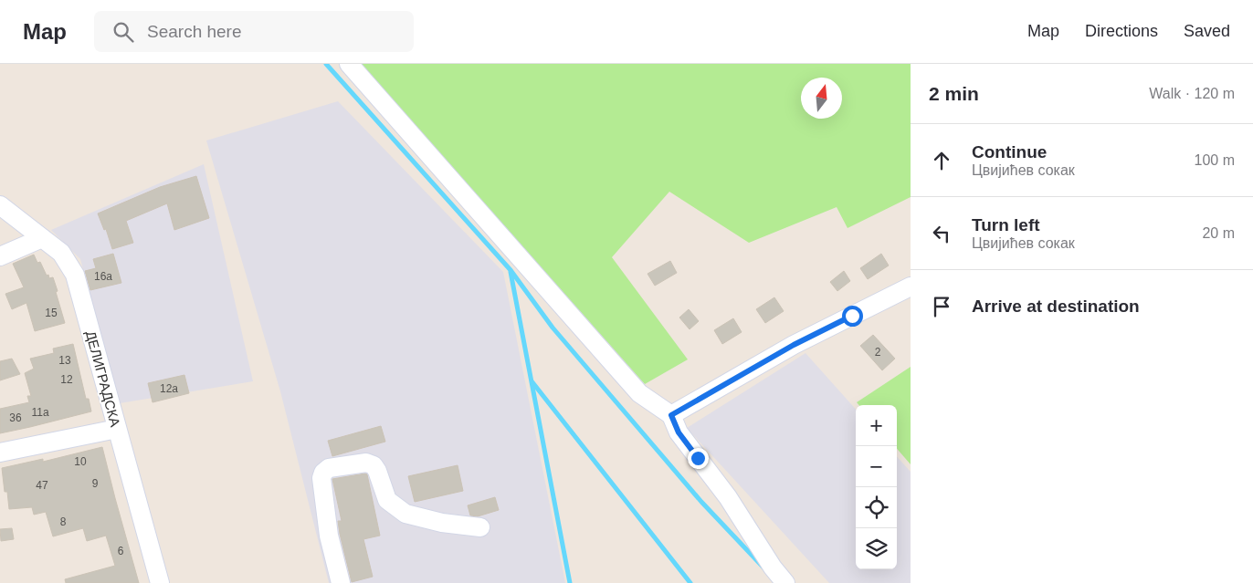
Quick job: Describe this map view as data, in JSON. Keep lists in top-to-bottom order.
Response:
{
  "streets": {
    "street": ["ДЕЛИГРАДСКА"]
  },
  "house_numbers": [
    "16a",
    "15",
    "2",
    "13",
    "12",
    "12a",
    "11a",
    "36",
    "10",
    "9",
    "47",
    "8",
    "6"
  ],
  "north": "top",
  "page": {
    "header": "Map",
    "search": "Search here",
    "nav": ["Map", "Directions", "Saved"],
    "heading": ["2 min", "Walk · 120 m"],
    "list": [
      ["Continue", "Цвијићев сокак", "100 m"],
      ["Turn left", "Цвијићев сокак", "20 m"],
      "Arrive at destination"
    ],
    "map_buttons": ["+", "−"]
  }
}
